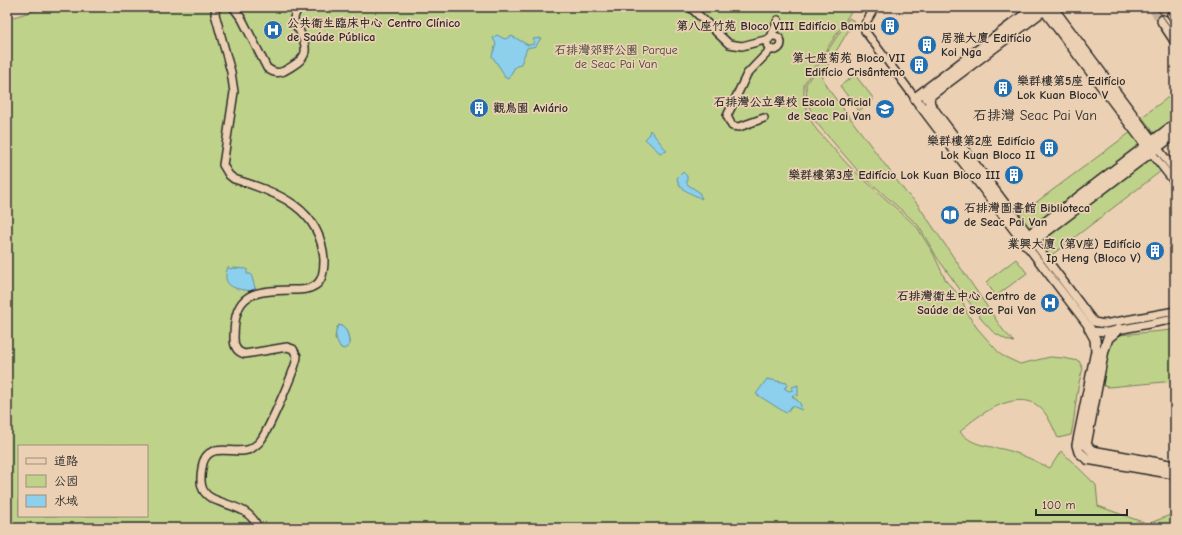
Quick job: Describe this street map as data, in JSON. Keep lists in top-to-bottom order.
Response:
{
  "districts": ["石排灣 Seac Pai Van"],
  "parks": ["石排灣郊野公園 Parque de Seac Pai Van"],
  "places": {
    "building": [
      "第八座竹苑 Bloco VIII Edifício Bambu",
      "居雅大廈 Edifício Koi Nga",
      "第七座菊苑 Bloco VII Edifício Crisântemo",
      "樂群樓第5座 Edifício Lok Kuan Bloco V",
      "觀鳥園 Aviário",
      "樂群樓第2座 Edifício Lok Kuan Bloco II",
      "樂群樓第3座 Edifício Lok Kuan Bloco III",
      "業興大廈 (第V座) Edifício Ip Heng (Bloco V)"
    ],
    "hospital": ["公共衛生臨床中心 Centro Clínico de Saúde Pública", "石排灣衛生中心 Centro de Saúde de Seac Pai Van"],
    "school or university": ["石排灣公立學校 Escola Oficial de Seac Pai Van"],
    "library": ["石排灣圖書館 Biblioteca de Seac Pai Van"]
  },
  "legend": ["道路", "公园", "水域"],
  "scale_bar": "100 m"
}
